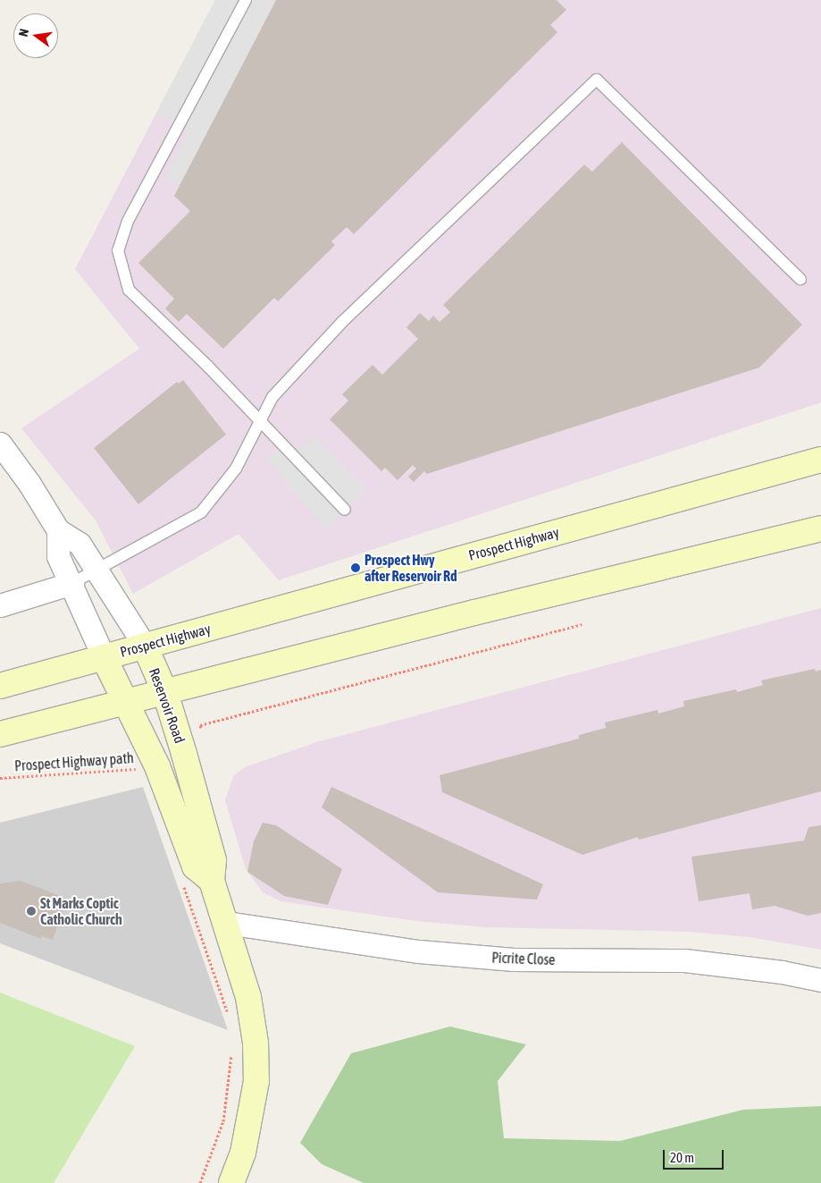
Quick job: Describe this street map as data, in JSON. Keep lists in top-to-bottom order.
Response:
{
  "streets": {
    "main road": ["Prospect Highway", "Reservoir Road"],
    "street": ["Picrite Close"],
    "path": ["Prospect Highway path"]
  },
  "crossings": [
    ["Prospect Highway", "Reservoir Road"],
    ["Reservoir Road", "Picrite Close"]
  ],
  "places": ["Prospect Hwy after Reservoir Rd", "St Marks Coptic Catholic Church"],
  "scale_bar": "20 m",
  "north": "left"
}
